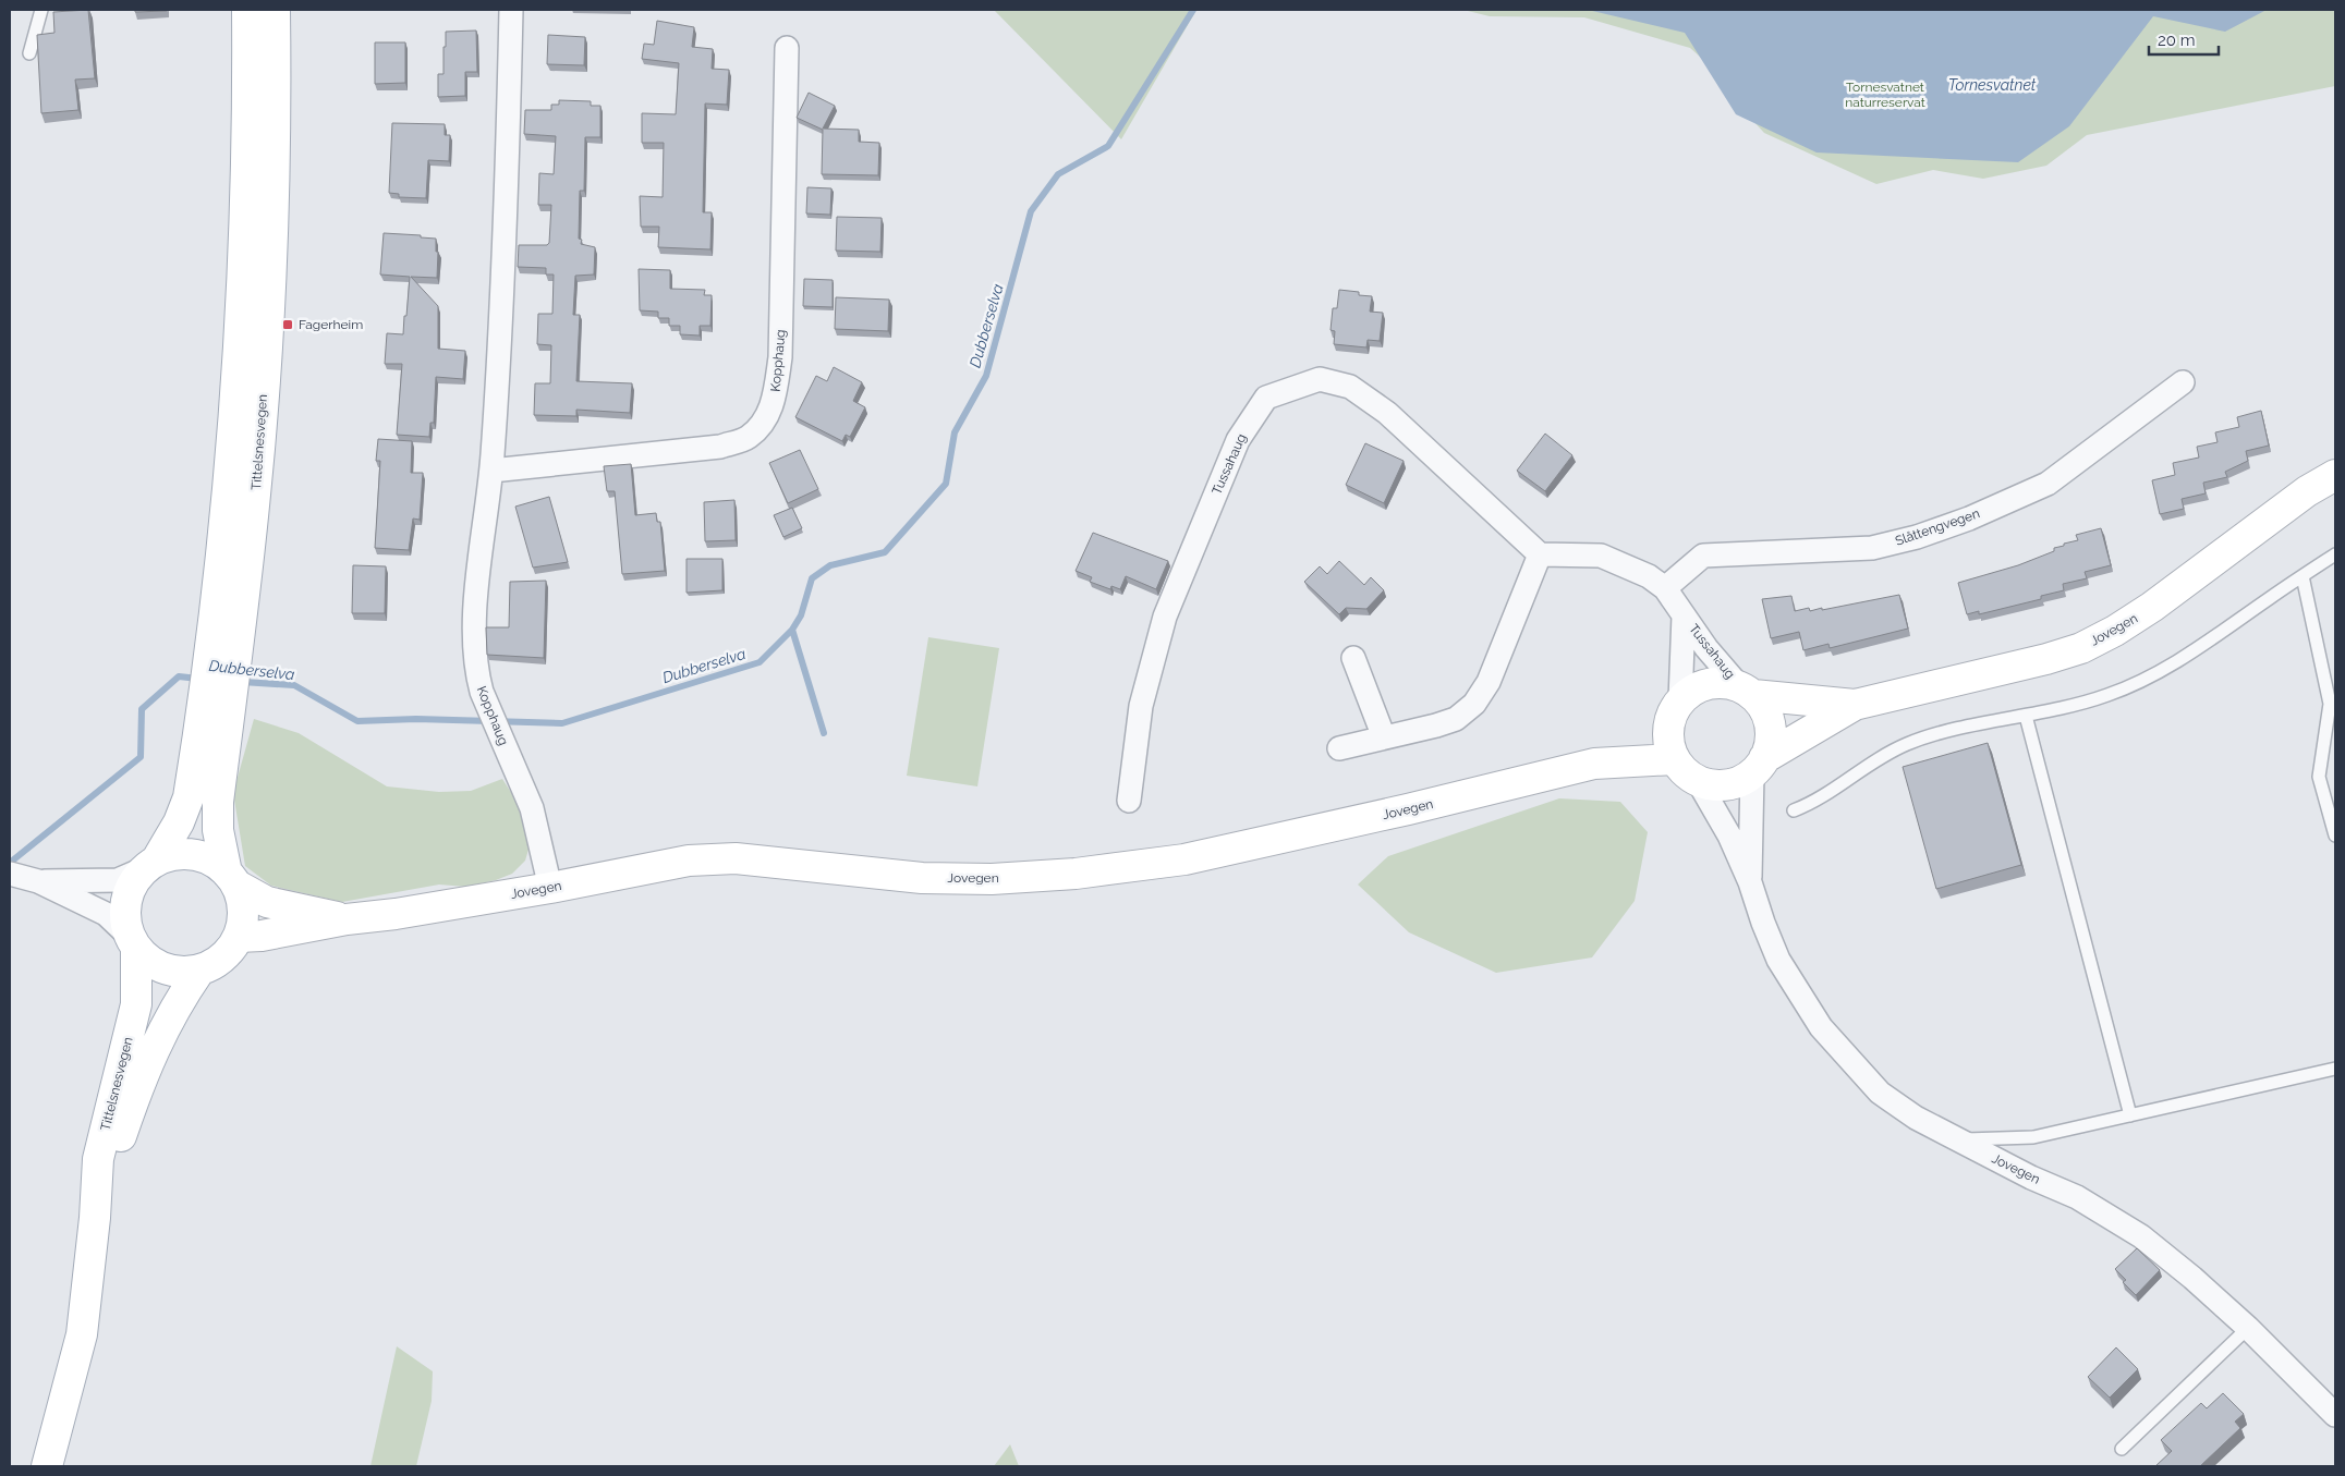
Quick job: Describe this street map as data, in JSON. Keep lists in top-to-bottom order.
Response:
{
  "streets": {
    "main road": ["Tittelsnesvegen", "Jovegen"],
    "street": ["Kopphaug", "Tussahaug", "Slåttengvegen"]
  },
  "crossings": [
    ["Kopphaug", "Jovegen"],
    ["Tittelsnesvegen", "Jovegen"],
    ["Tussahaug", "Slåttengvegen"],
    ["Tussahaug", "Jovegen"]
  ],
  "water": ["Tornesvatnet", "Dubberselva"],
  "parks": ["Tornesvatnet naturreservat"],
  "places": {
    "transit": ["Fagerheim"]
  },
  "scale_bar": "20 m"
}
